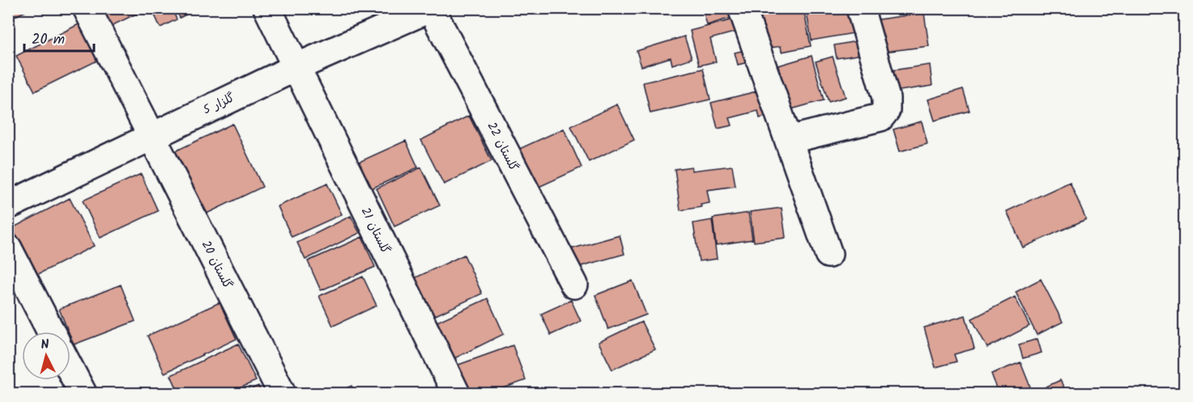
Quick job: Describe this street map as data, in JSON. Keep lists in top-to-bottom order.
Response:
{
  "streets": {
    "street": [
      "گلزار 5",
      "گلستان 22",
      "گلستان 21",
      "گلستان 20"
    ]
  },
  "crossings": [
    ["گلزار 5", "گلستان 22"],
    ["گلزار 5", "گلستان 21"],
    ["گلزار 5", "گلستان 20"]
  ],
  "scale_bar": "20 m",
  "north": "top"
}
